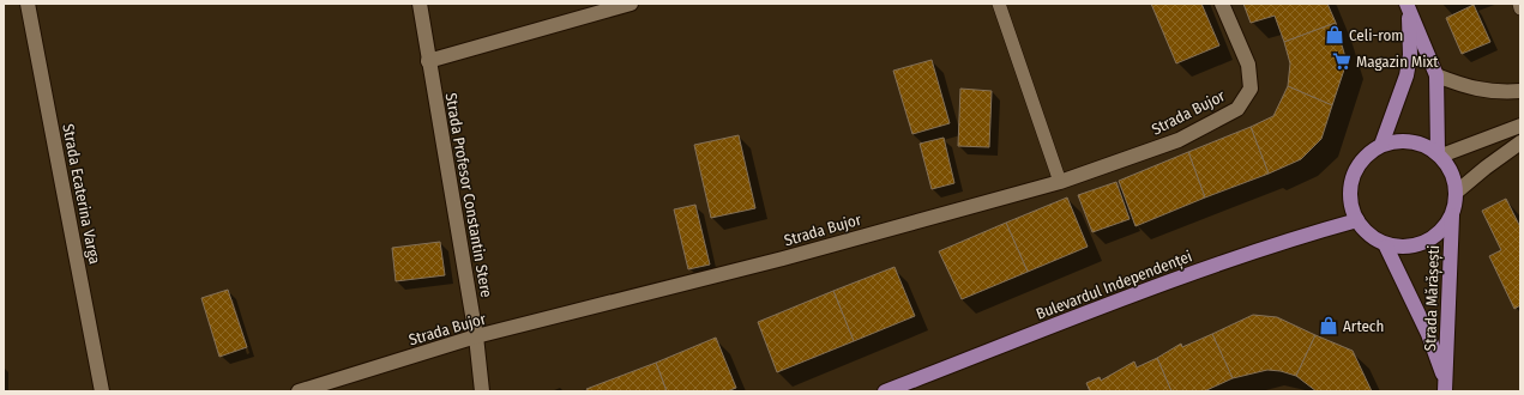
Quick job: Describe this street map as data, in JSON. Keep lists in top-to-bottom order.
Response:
{
  "streets": {
    "main road": ["Bulevardul Independenței", "Strada Mărășești"],
    "street": ["Strada Bujor", "Strada Ecaterina Varga", "Strada Profesor Constantin Stere"]
  },
  "crossings": [
    ["Strada Bujor", "Strada Profesor Constantin Stere"],
    ["Bulevardul Independenței", "Strada Mărășești"]
  ],
  "places": {
    "shop": ["Celi-rom", "Artech"],
    "supermarket": ["Magazin Mixt"]
  }
}
